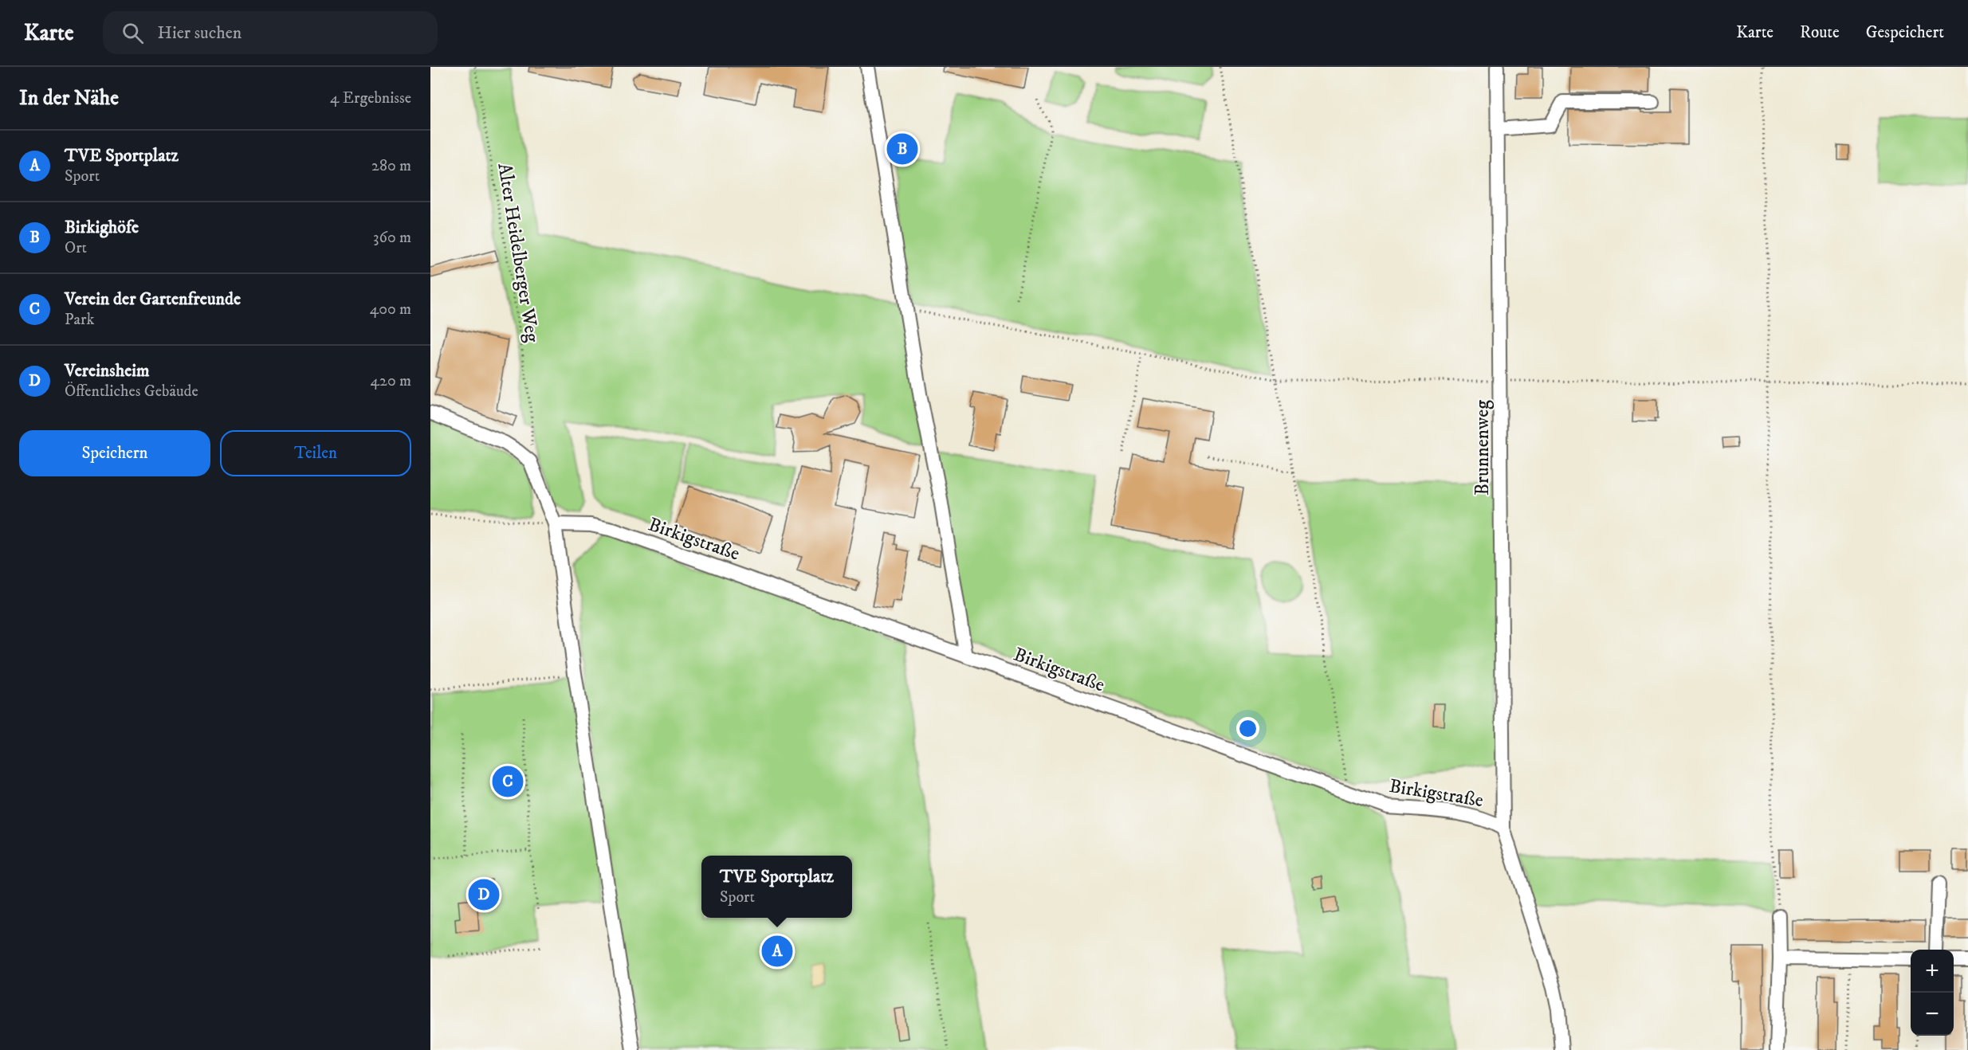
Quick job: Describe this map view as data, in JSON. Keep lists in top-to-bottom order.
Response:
{
  "streets": {
    "street": ["Brunnenweg", "Birkigstraße"],
    "path": ["Alter Heidelberger Weg"]
  },
  "crossings": [
    ["Brunnenweg", "Birkigstraße"]
  ],
  "page": {
    "header": "Karte",
    "search": "Hier suchen",
    "nav": ["Karte", "Route", "Gespeichert"],
    "heading": ["In der Nähe", "4 Ergebnisse"],
    "list": [
      {
        "mark": "A",
        "name": "TVE Sportplatz",
        "note": "Sport",
        "value": "280 m"
      },
      {
        "mark": "B",
        "name": "Birkighöfe",
        "note": "Ort",
        "value": "360 m"
      },
      {
        "mark": "C",
        "name": "Verein der Gartenfreunde",
        "note": "Park",
        "value": "400 m"
      },
      {
        "mark": "D",
        "name": "Vereinsheim",
        "note": "Öffentliches Gebäude",
        "value": "420 m"
      }
    ],
    "pins": [
      "B",
      "C",
      "D",
      "A"
    ],
    "buttons": ["Speichern", "Teilen"],
    "popup": ["TVE Sportplatz", "Sport"],
    "map_buttons": ["+", "−"]
  }
}
